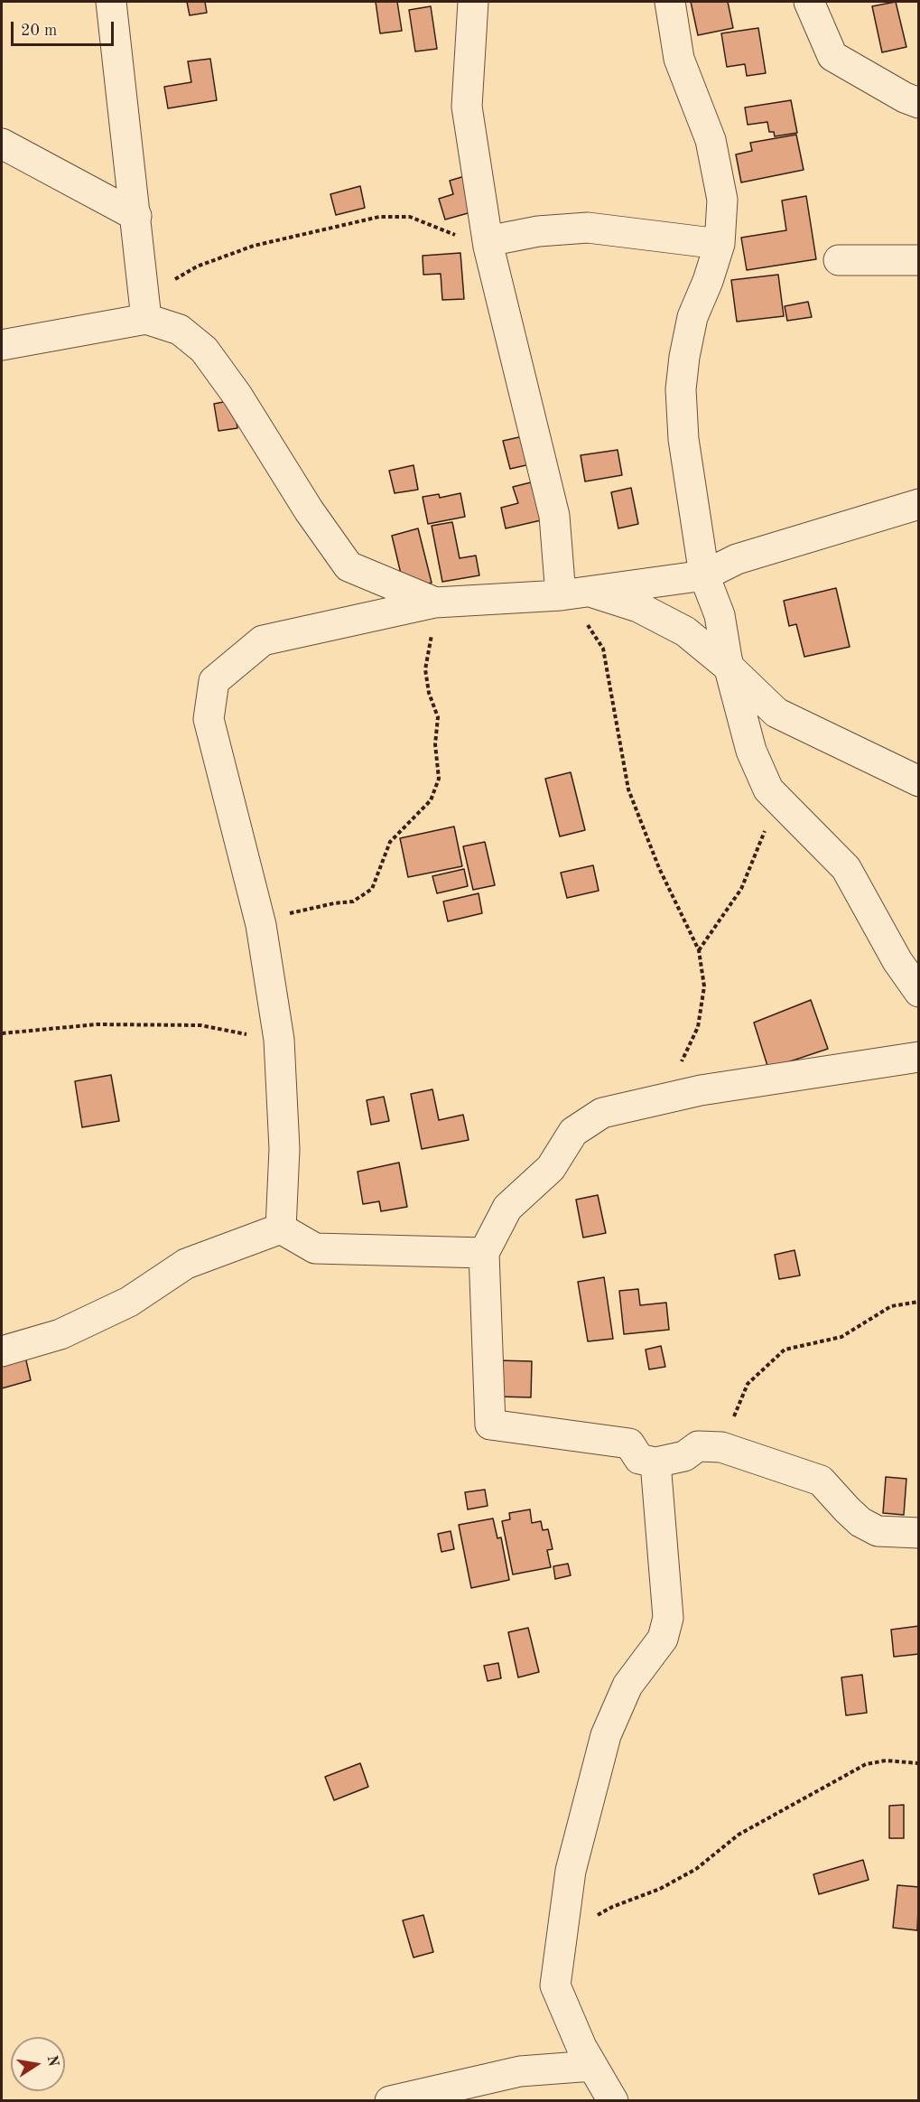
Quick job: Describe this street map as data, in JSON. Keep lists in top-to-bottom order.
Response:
{
  "scale_bar": "20 m",
  "north": "right"
}
